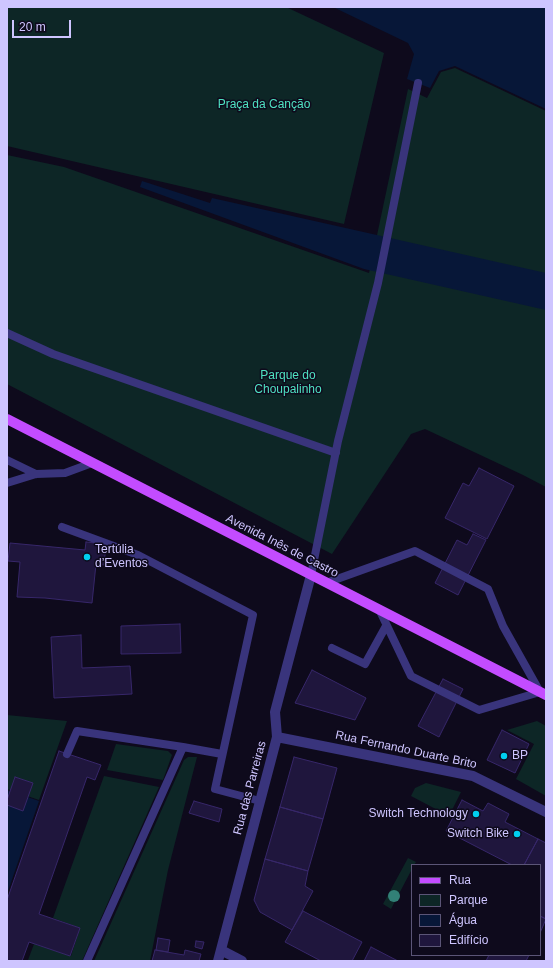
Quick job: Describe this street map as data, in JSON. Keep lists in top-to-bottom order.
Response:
{
  "streets": {
    "main road": ["Avenida Inês de Castro"],
    "street": ["Rua Fernando Duarte Brito", "Rua das Parreiras"]
  },
  "crossings": [
    ["Avenida Inês de Castro", "Rua das Parreiras"],
    ["Rua Fernando Duarte Brito", "Rua das Parreiras"]
  ],
  "parks": ["Praça da Canção", "Parque do Choupalinho"],
  "places": [
    "Tertúlia d’Eventos",
    "BP",
    "Switch Technology",
    "Switch Bike"
  ],
  "legend": [
    "Rua",
    "Parque",
    "Água",
    "Edifício"
  ],
  "scale_bar": "20 m"
}
